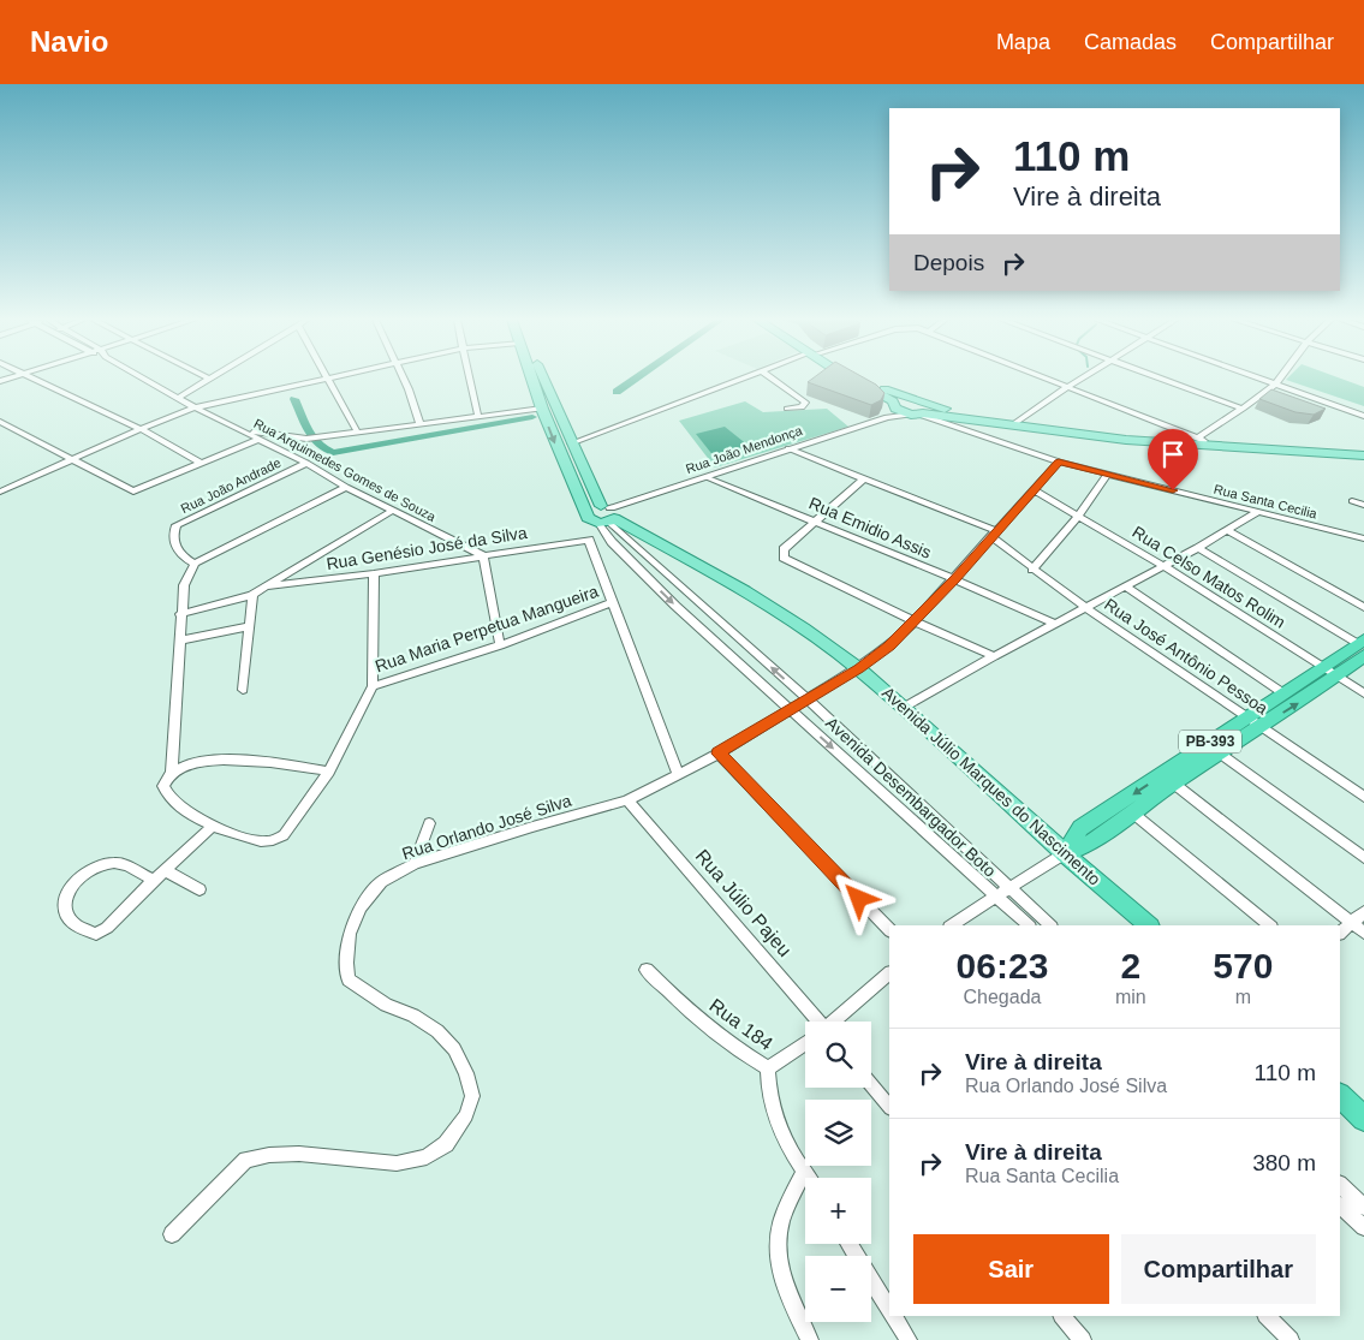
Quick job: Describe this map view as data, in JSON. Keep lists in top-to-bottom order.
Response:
{
  "streets": {
    "highway": ["PB-393", "Avenida Júlio Marques do Nascimento"],
    "street": [
      "Rua João Mendonça",
      "Rua Arquimedes Gomes de Souza",
      "Rua João Andrade",
      "Rua Santa Cecilia",
      "Rua Emidio Assis",
      "Rua Genésio José da Silva",
      "Rua Celso Matos Rolim",
      "Rua Maria Perpetua Mangueira",
      "Rua José Antônio Pessoa",
      "Avenida Desembargador Boto",
      "Rua Orlando José Silva",
      "Rua Júlio Pajeu",
      "Rua 184"
    ]
  },
  "crossings": [
    ["Rua João Mendonça", "Rua Santa Cecilia"],
    ["Rua João Mendonça", "Rua Emidio Assis"],
    ["Rua João Mendonça", "Rua José Antônio Pessoa"],
    ["Rua João Mendonça", "Avenida Júlio Marques do Nascimento"],
    ["Rua João Mendonça", "Avenida Desembargador Boto"],
    ["Rua Arquimedes Gomes de Souza", "Rua João Andrade"],
    ["Rua Arquimedes Gomes de Souza", "Rua Genésio José da Silva"],
    ["Rua Santa Cecilia", "Rua Orlando José Silva"],
    ["Rua Emidio Assis", "Rua Orlando José Silva"],
    ["Rua Celso Matos Rolim", "PB-393"],
    ["Rua Celso Matos Rolim", "Rua Orlando José Silva"],
    ["Rua José Antônio Pessoa", "PB-393"],
    ["Rua José Antônio Pessoa", "Rua Orlando José Silva"],
    ["PB-393", "Avenida Júlio Marques do Nascimento"],
    ["Avenida Júlio Marques do Nascimento", "Avenida Desembargador Boto"],
    ["Avenida Júlio Marques do Nascimento", "Rua Orlando José Silva"],
    ["Avenida Desembargador Boto", "Rua Orlando José Silva"],
    ["Rua Orlando José Silva", "Rua Júlio Pajeu"]
  ],
  "page": {
    "header": "Navio",
    "nav": ["Mapa", "Camadas", "Compartilhar"],
    "turn": ["110 m", "Vire à direita"],
    "then": "Depois",
    "eta": [
      "06:23",
      "Chegada",
      "2",
      "min",
      "570",
      "m"
    ],
    "map_buttons": ["+", "−"],
    "list": [
      {
        "name": "Vire à direita",
        "note": "Rua Orlando José Silva",
        "value": "110 m"
      },
      {
        "name": "Vire à direita",
        "note": "Rua Santa Cecilia",
        "value": "380 m"
      }
    ],
    "buttons": ["Sair", "Compartilhar"]
  }
}
